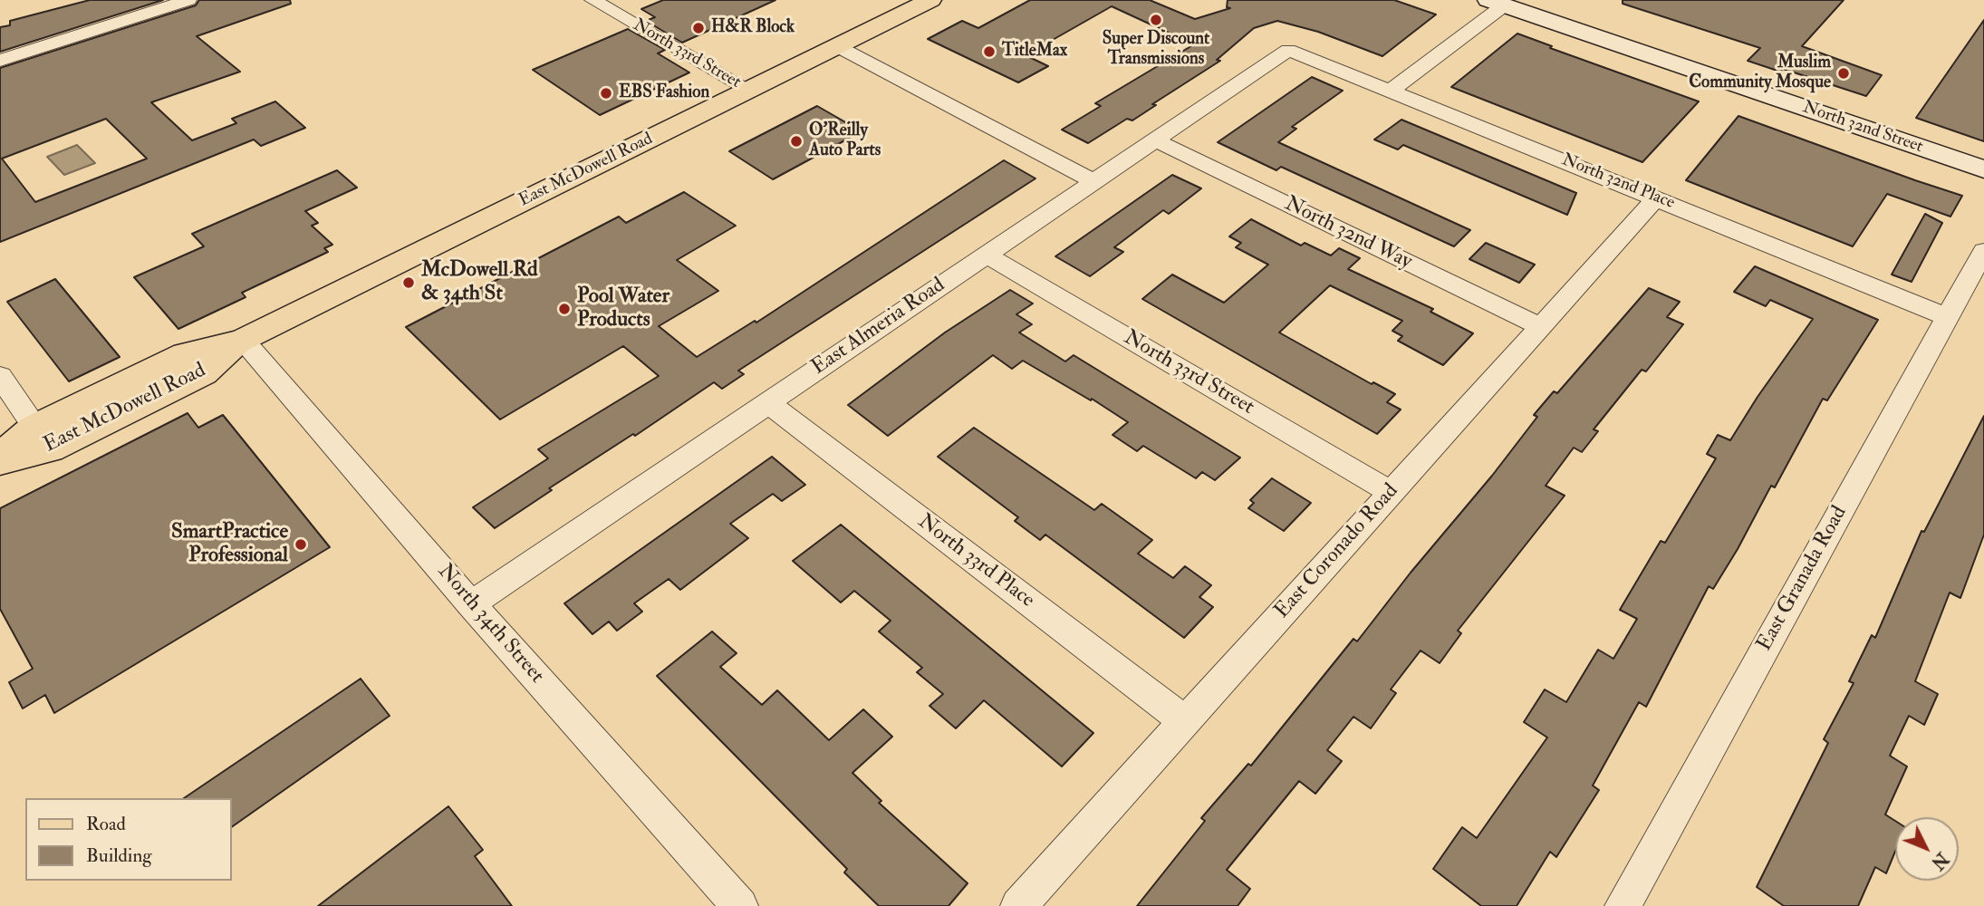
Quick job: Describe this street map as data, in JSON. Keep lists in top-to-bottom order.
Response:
{
  "streets": {
    "main road": ["North 32nd Street", "East McDowell Road"],
    "street": [
      "North 33rd Street",
      "North 32nd Place",
      "North 32nd Way",
      "East Almeria Road",
      "East Coronado Road",
      "North 33rd Place",
      "East Granada Road",
      "North 34th Street"
    ]
  },
  "crossings": [
    ["North 33rd Street", "East McDowell Road"],
    ["North 33rd Street", "East Almeria Road"],
    ["North 33rd Street", "East Coronado Road"],
    ["East McDowell Road", "North 34th Street"],
    ["North 32nd Place", "East Almeria Road"],
    ["North 32nd Place", "East Coronado Road"],
    ["North 32nd Place", "East Granada Road"],
    ["North 32nd Way", "East Almeria Road"],
    ["North 32nd Way", "East Coronado Road"],
    ["East Almeria Road", "North 33rd Place"],
    ["East Almeria Road", "North 34th Street"],
    ["East Coronado Road", "North 33rd Place"]
  ],
  "places": [
    "Super Discount Transmissions",
    "H&R Block",
    "TitleMax",
    "Muslim Community Mosque",
    "EBS Fashion",
    "O'Reilly Auto Parts",
    "McDowell Rd & 34th St",
    "Pool Water Products",
    "SmartPractice Professional"
  ],
  "legend": ["Road", "Building"],
  "north": "bottom right"
}
